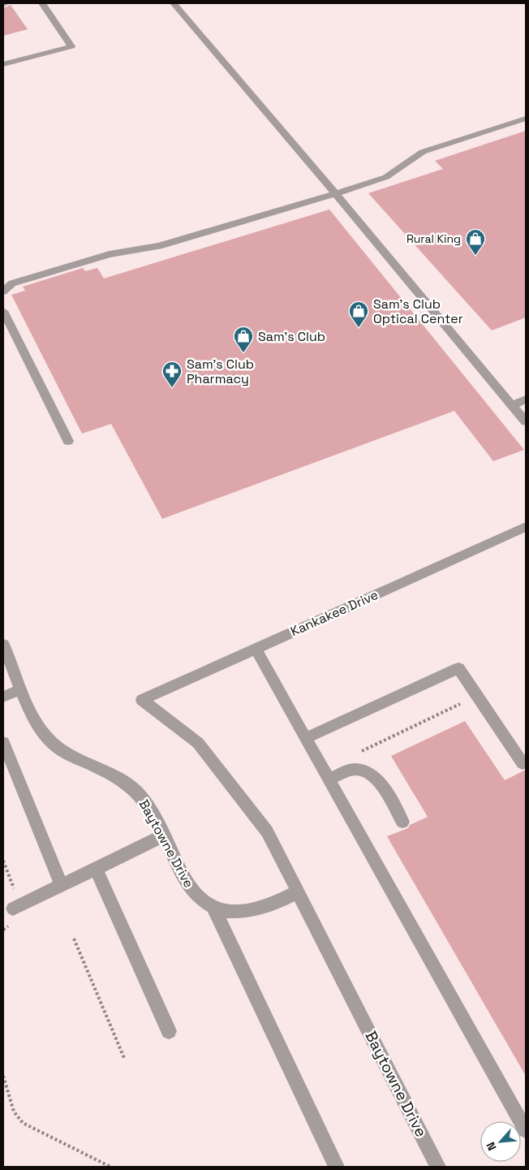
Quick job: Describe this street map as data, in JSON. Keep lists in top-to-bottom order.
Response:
{
  "streets": {
    "street": ["Kankakee Drive", "Baytowne Drive"]
  },
  "crossings": [
    ["Kankakee Drive", "Baytowne Drive"]
  ],
  "places": {
    "shop": ["Rural King", "Sam's Club Optical Center", "Sam's Club"],
    "pharmacy": ["Sam's Club Pharmacy"]
  },
  "north": "bottom left"
}
